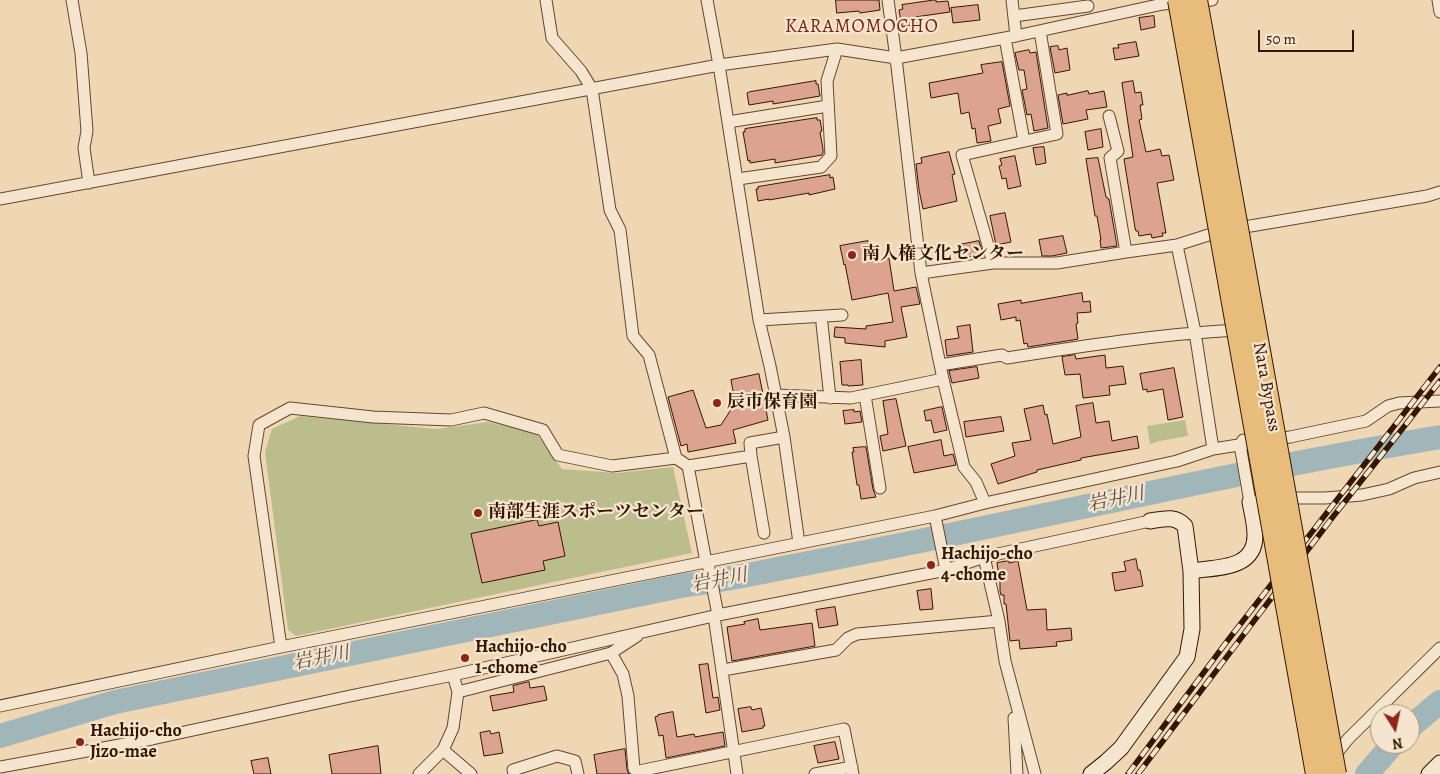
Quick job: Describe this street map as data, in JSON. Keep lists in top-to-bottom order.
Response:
{
  "streets": {
    "highway": ["Nara Bypass"]
  },
  "districts": ["KARAMOMOCHO"],
  "water": ["岩井川"],
  "places": [
    "南人権文化センター",
    "辰市保育園",
    "南部生涯スポーツセンター",
    "Hachijo-cho 4-chome",
    "Hachijo-cho 1-chome",
    "Hachijo-cho Jizo-mae"
  ],
  "scale_bar": "50 m",
  "north": "bottom"
}
